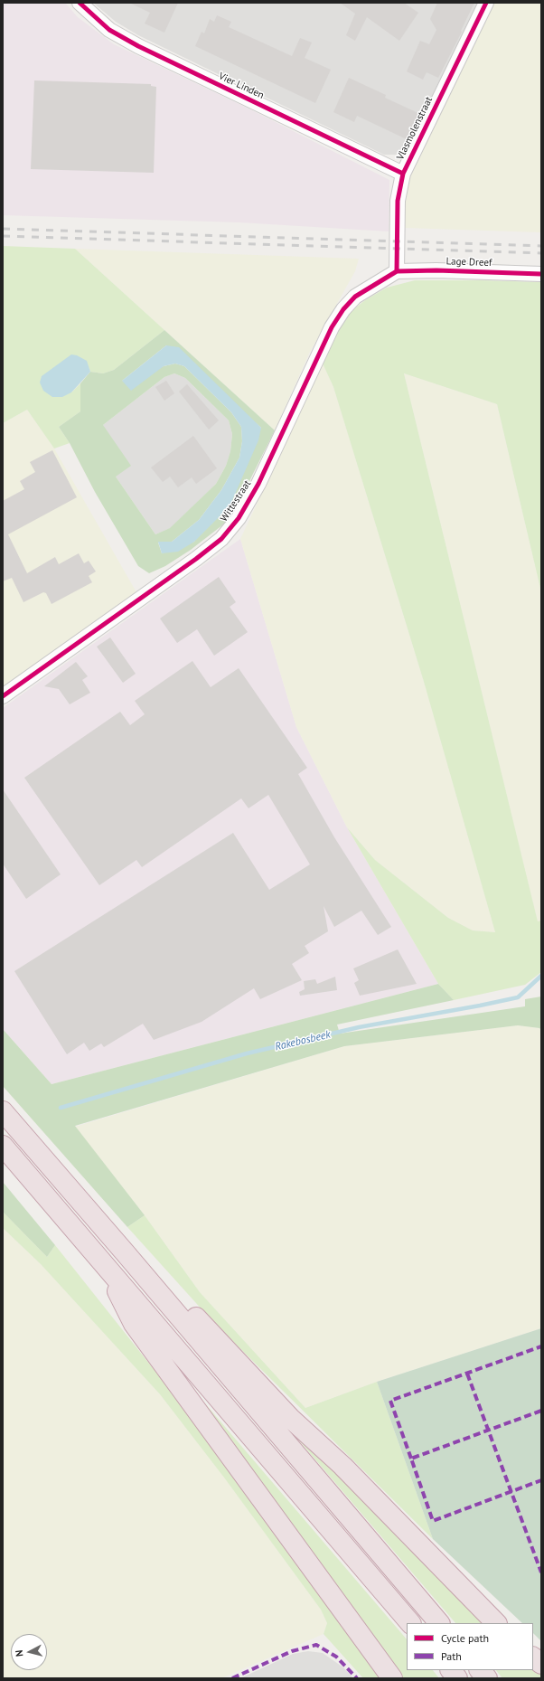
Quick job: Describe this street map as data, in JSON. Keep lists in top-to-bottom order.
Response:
{
  "streets": {
    "street": [
      "Vier Linden",
      "Vlasmolenstraat",
      "Lage Dreef",
      "Wittestraat"
    ]
  },
  "crossings": [
    ["Vier Linden", "Vlasmolenstraat"],
    ["Vlasmolenstraat", "Lage Dreef"],
    ["Vlasmolenstraat", "Wittestraat"],
    ["Lage Dreef", "Wittestraat"]
  ],
  "water": ["Rakebosbeek"],
  "legend": ["Cycle path", "Path"],
  "north": "left"
}
